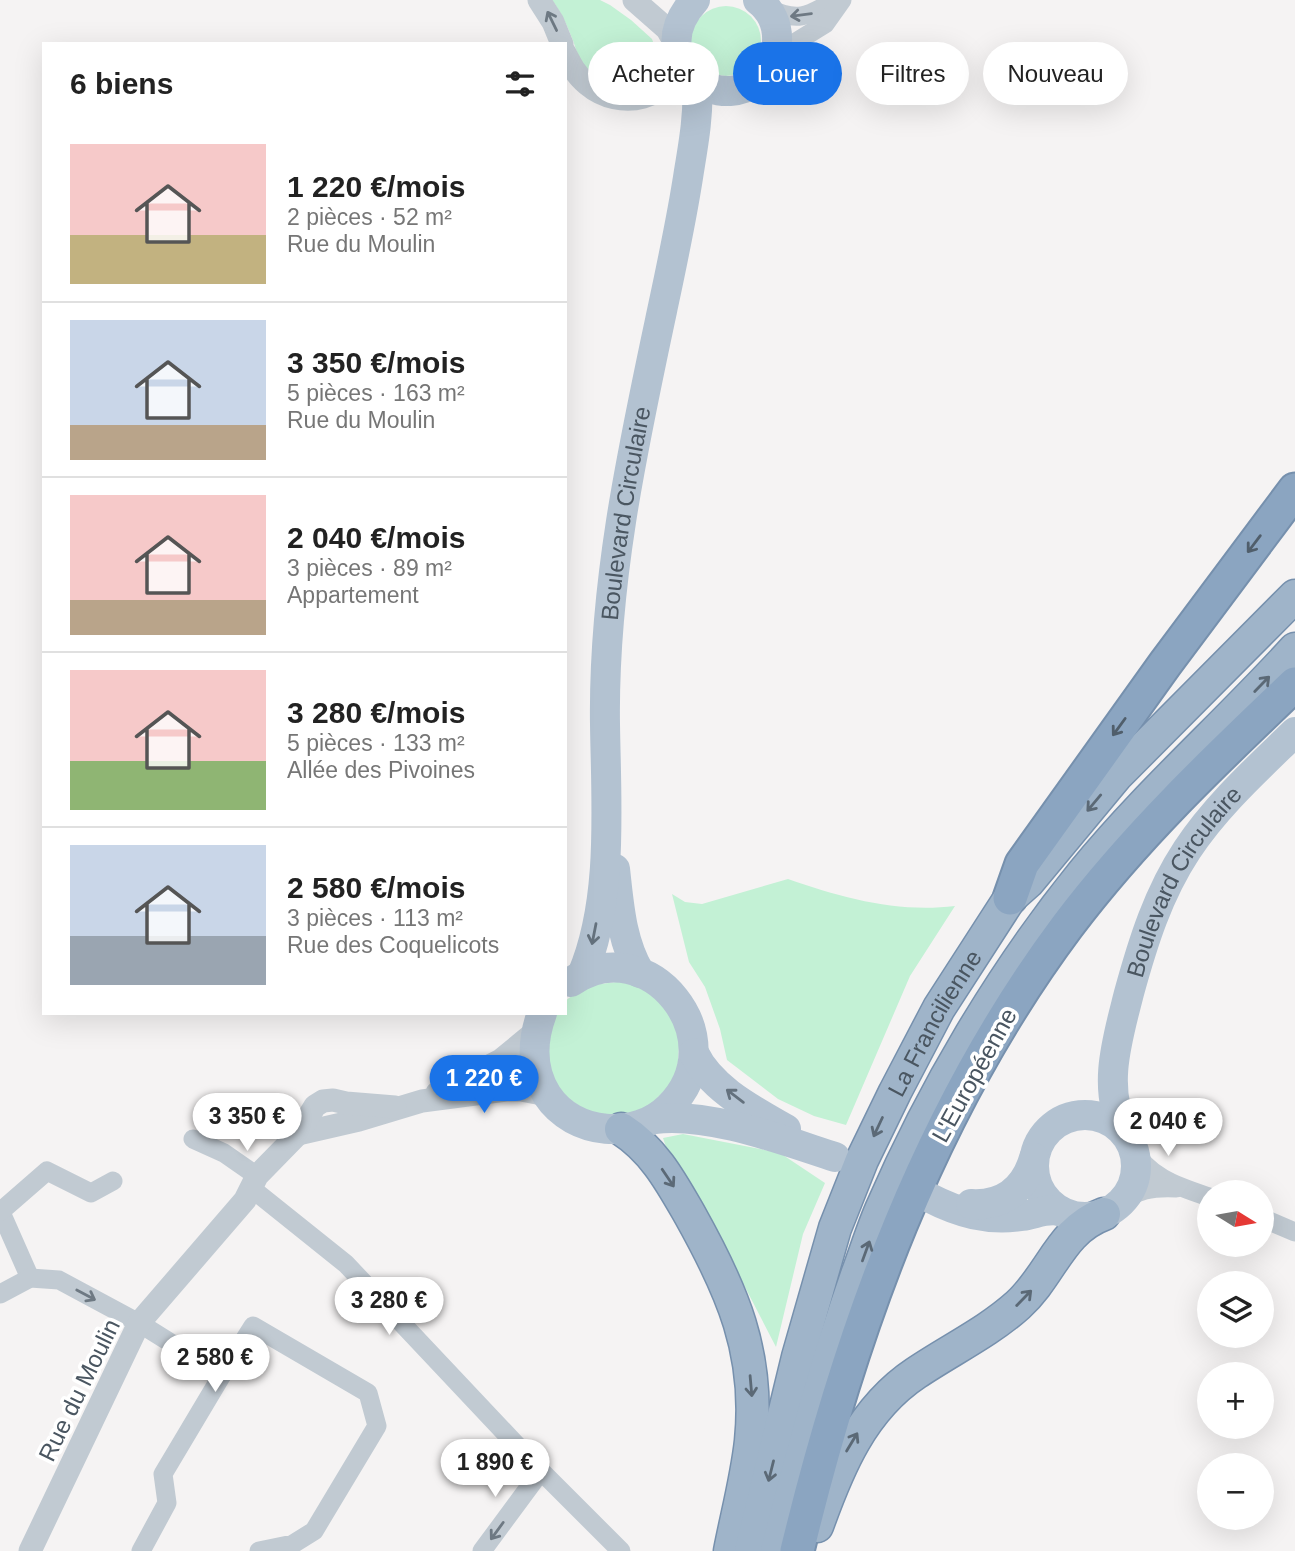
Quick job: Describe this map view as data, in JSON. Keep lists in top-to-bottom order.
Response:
{
  "streets": {
    "highway": ["La Francilienne", "L'Européenne"],
    "main road": ["Boulevard Circulaire"],
    "street": ["Rue du Moulin"]
  },
  "north": "right",
  "page": {
    "chip": [
      "Acheter",
      "Louer",
      "Filtres",
      "Nouveau"
    ],
    "heading": "6 biens",
    "list": [
      {
        "name": "1 220 €/mois",
        "note": "2 pièces · 52 m² · Rue du Moulin"
      },
      {
        "name": "3 350 €/mois",
        "note": "5 pièces · 163 m² · Rue du Moulin"
      },
      {
        "name": "2 040 €/mois",
        "note": "3 pièces · 89 m² · Appartement"
      },
      {
        "name": "3 280 €/mois",
        "note": "5 pièces · 133 m² · Allée des Pivoines"
      },
      {
        "name": "2 580 €/mois",
        "note": "3 pièces · 113 m² · Rue des Coquelicots"
      }
    ],
    "price": [
      "1 220 €",
      "3 350 €",
      "2 040 €",
      "3 280 €",
      "2 580 €",
      "1 890 €"
    ],
    "map_buttons": ["+", "−"]
  }
}
